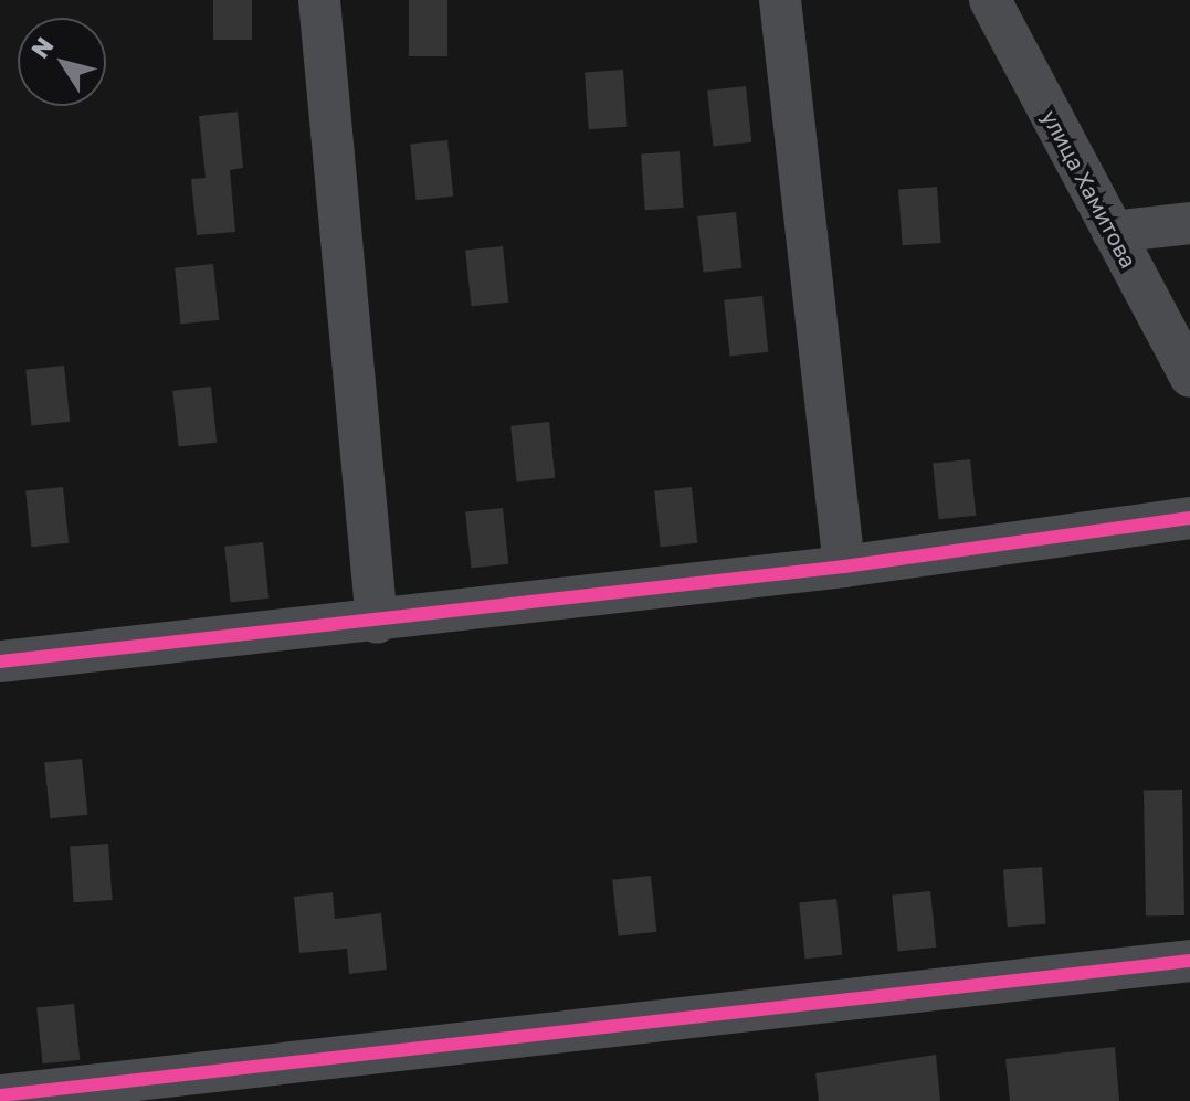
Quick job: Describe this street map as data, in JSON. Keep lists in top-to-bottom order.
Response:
{
  "streets": {
    "street": ["улица Хамитова"]
  },
  "north": "top left"
}
